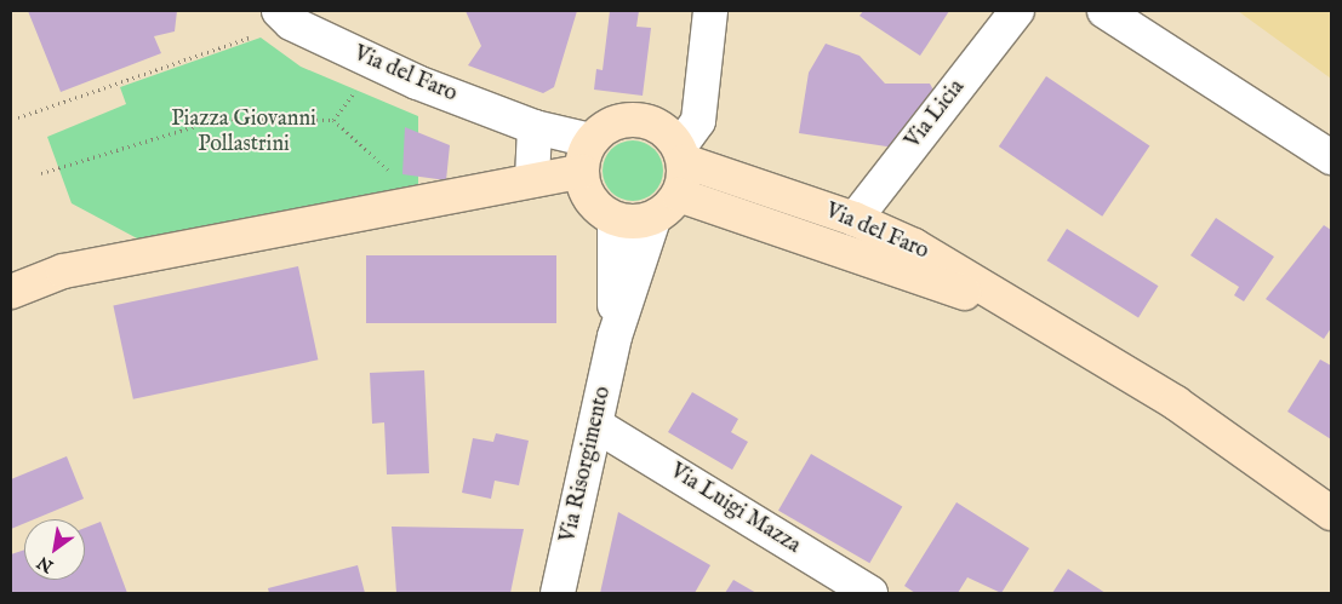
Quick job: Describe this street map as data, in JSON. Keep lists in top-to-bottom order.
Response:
{
  "streets": {
    "street": [
      "Via del Faro",
      "Via Licia",
      "Via Risorgimento",
      "Via Luigi Mazza"
    ]
  },
  "crossings": [
    ["Via del Faro", "Via Licia"],
    ["Via del Faro", "Via Risorgimento"],
    ["Via Risorgimento", "Via Luigi Mazza"]
  ],
  "parks": ["Piazza Giovanni Pollastrini"],
  "north": "bottom left"
}
